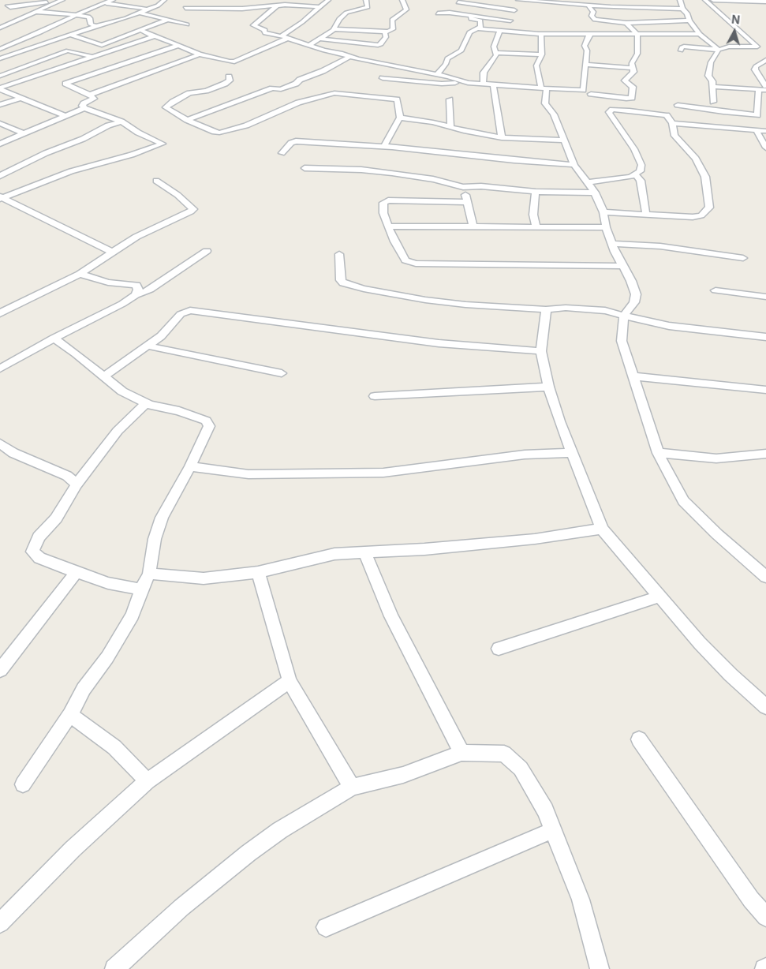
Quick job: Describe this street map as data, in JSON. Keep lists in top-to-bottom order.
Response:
{
  "north": "top"
}
